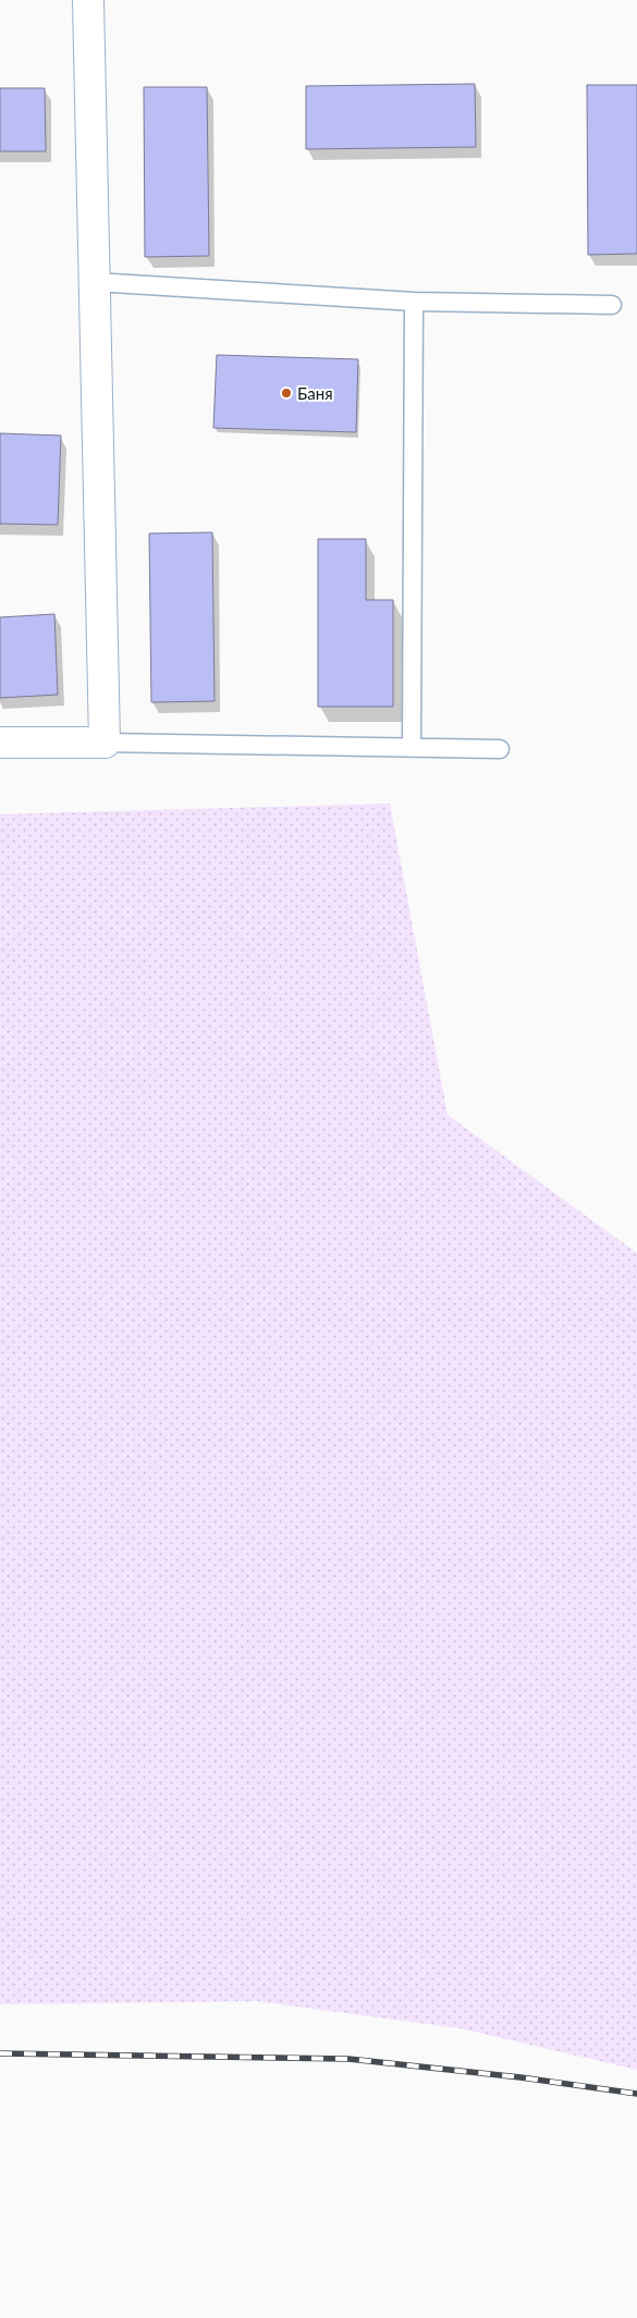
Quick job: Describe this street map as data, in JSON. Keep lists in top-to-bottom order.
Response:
{
  "places": ["Баня"]
}
